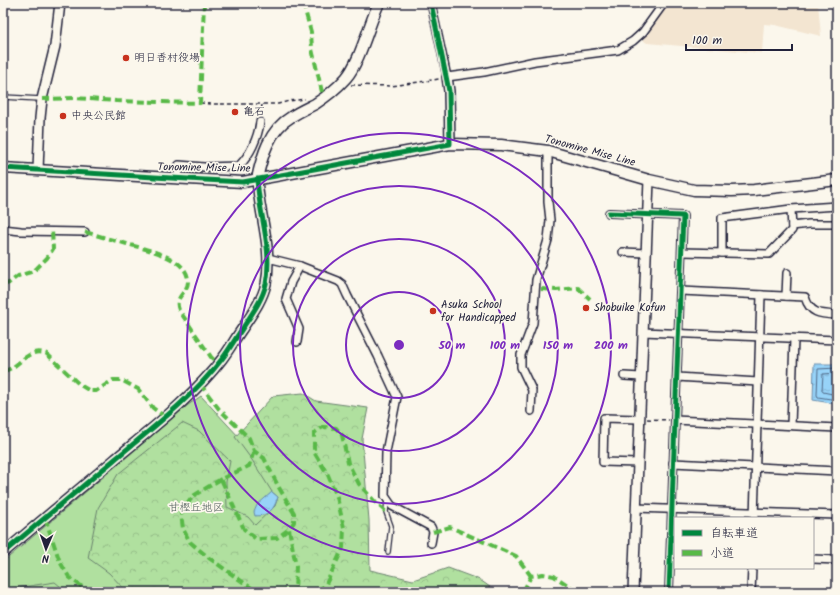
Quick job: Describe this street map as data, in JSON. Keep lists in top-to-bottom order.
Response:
{
  "streets": {
    "main road": ["Tonomine Mise Line"]
  },
  "parks": ["甘樫丘地区"],
  "places": [
    "明日香村役場",
    "亀石",
    "中央公民館",
    "Shobuike Kofun",
    "Asuka School for Handicapped"
  ],
  "legend": ["自転車道", "小道"],
  "scale_bar": "100 m",
  "north": "bottom",
  "rings": [
    "50 m",
    "100 m",
    "150 m",
    "200 m"
  ]
}
